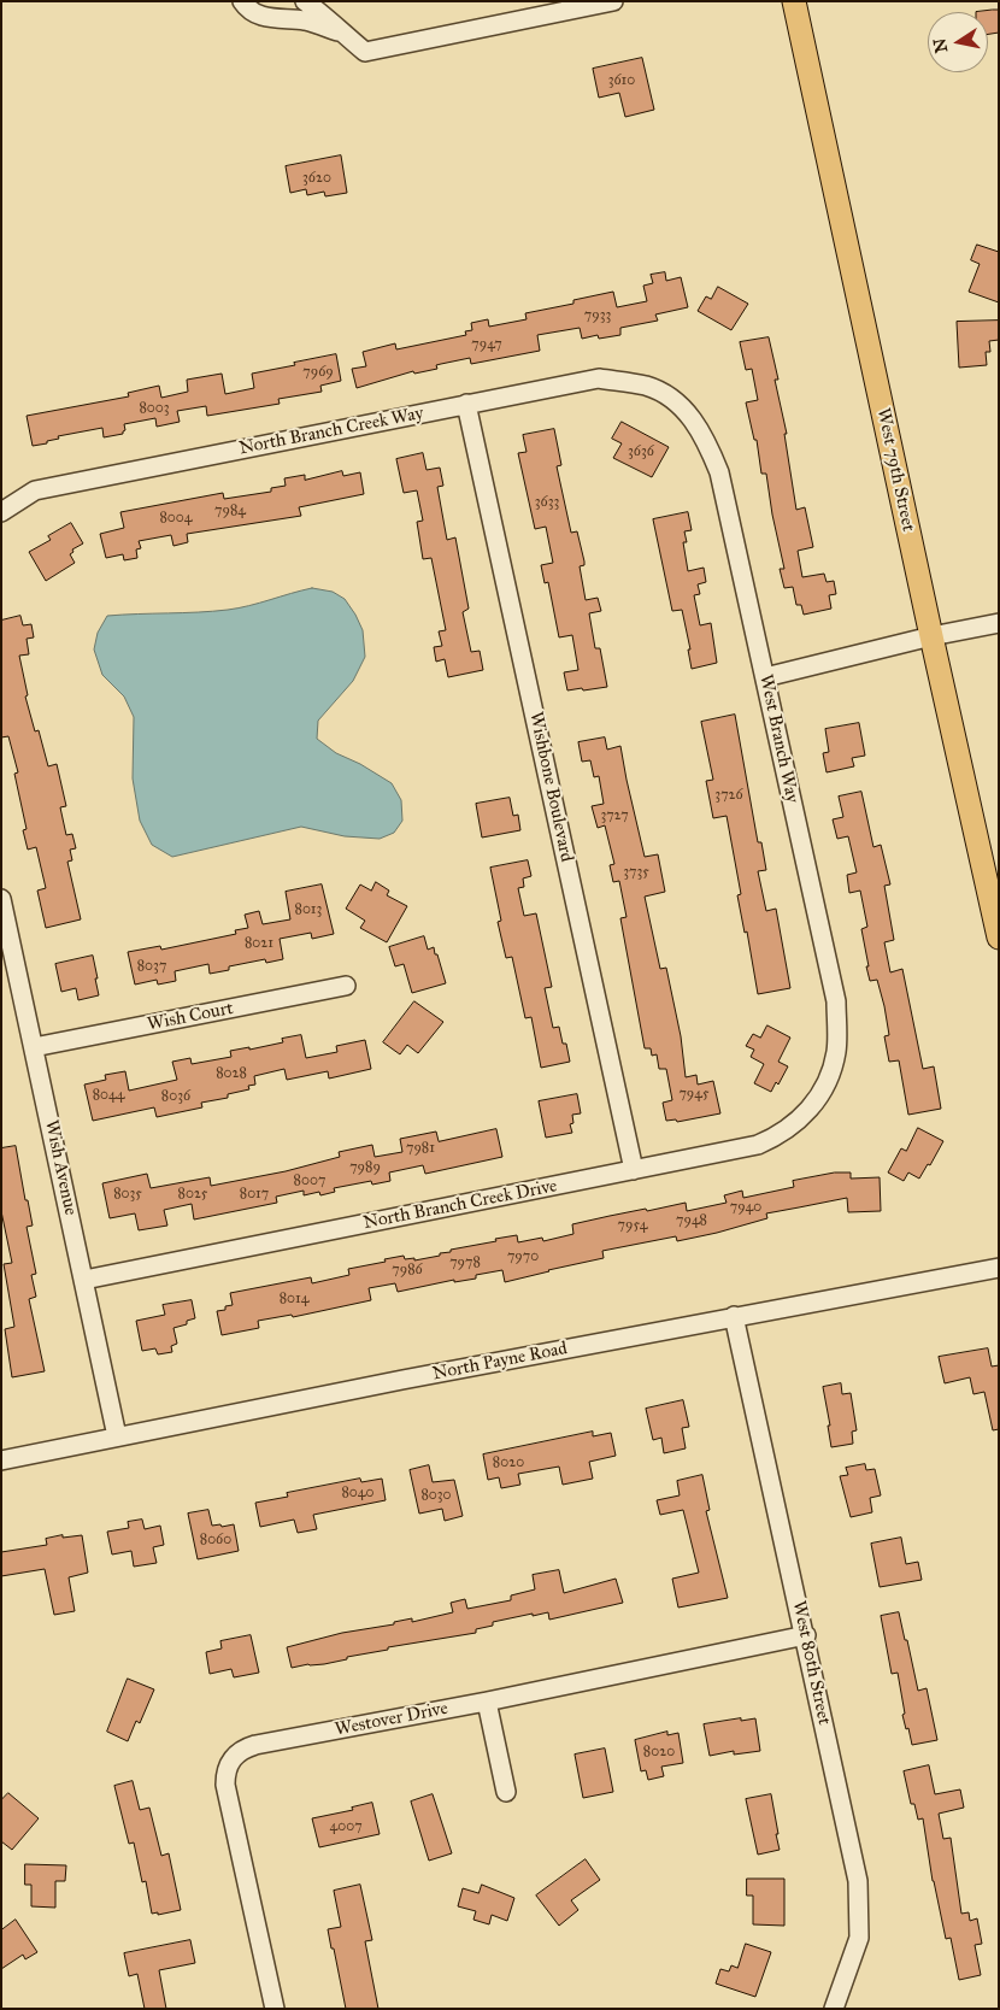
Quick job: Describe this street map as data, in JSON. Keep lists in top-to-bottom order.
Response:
{
  "streets": {
    "main road": ["West 79th Street"],
    "street": [
      "North Branch Creek Way",
      "West Branch Way",
      "Wishbone Boulevard",
      "Wish Court",
      "Wish Avenue",
      "North Branch Creek Drive",
      "North Payne Road",
      "West 80th Street",
      "Westover Drive"
    ]
  },
  "crossings": [
    ["North Branch Creek Way", "West Branch Way"],
    ["North Branch Creek Way", "Wishbone Boulevard"],
    ["West Branch Way", "North Branch Creek Drive"],
    ["Wishbone Boulevard", "North Branch Creek Drive"],
    ["Wish Court", "Wish Avenue"],
    ["Wish Avenue", "North Branch Creek Drive"],
    ["Wish Avenue", "North Payne Road"],
    ["North Payne Road", "West 80th Street"],
    ["West 80th Street", "Westover Drive"]
  ],
  "house_numbers": [
    "3610",
    "3620",
    "7933",
    "7947",
    "7969",
    "8003",
    "3636",
    "3633",
    "7984",
    "8004",
    "3726",
    "3727",
    "3735",
    "8013",
    "8021",
    "8037",
    "8028",
    "7945",
    "8044",
    "8036",
    "7981",
    "7989",
    "8007",
    "8035",
    "8025",
    "8017",
    "7940",
    "7948",
    "7954",
    "7970",
    "7978",
    "7986",
    "8014",
    "8020",
    "8040",
    "8030",
    "8060",
    "8020",
    "4007"
  ],
  "north": "left"
}
